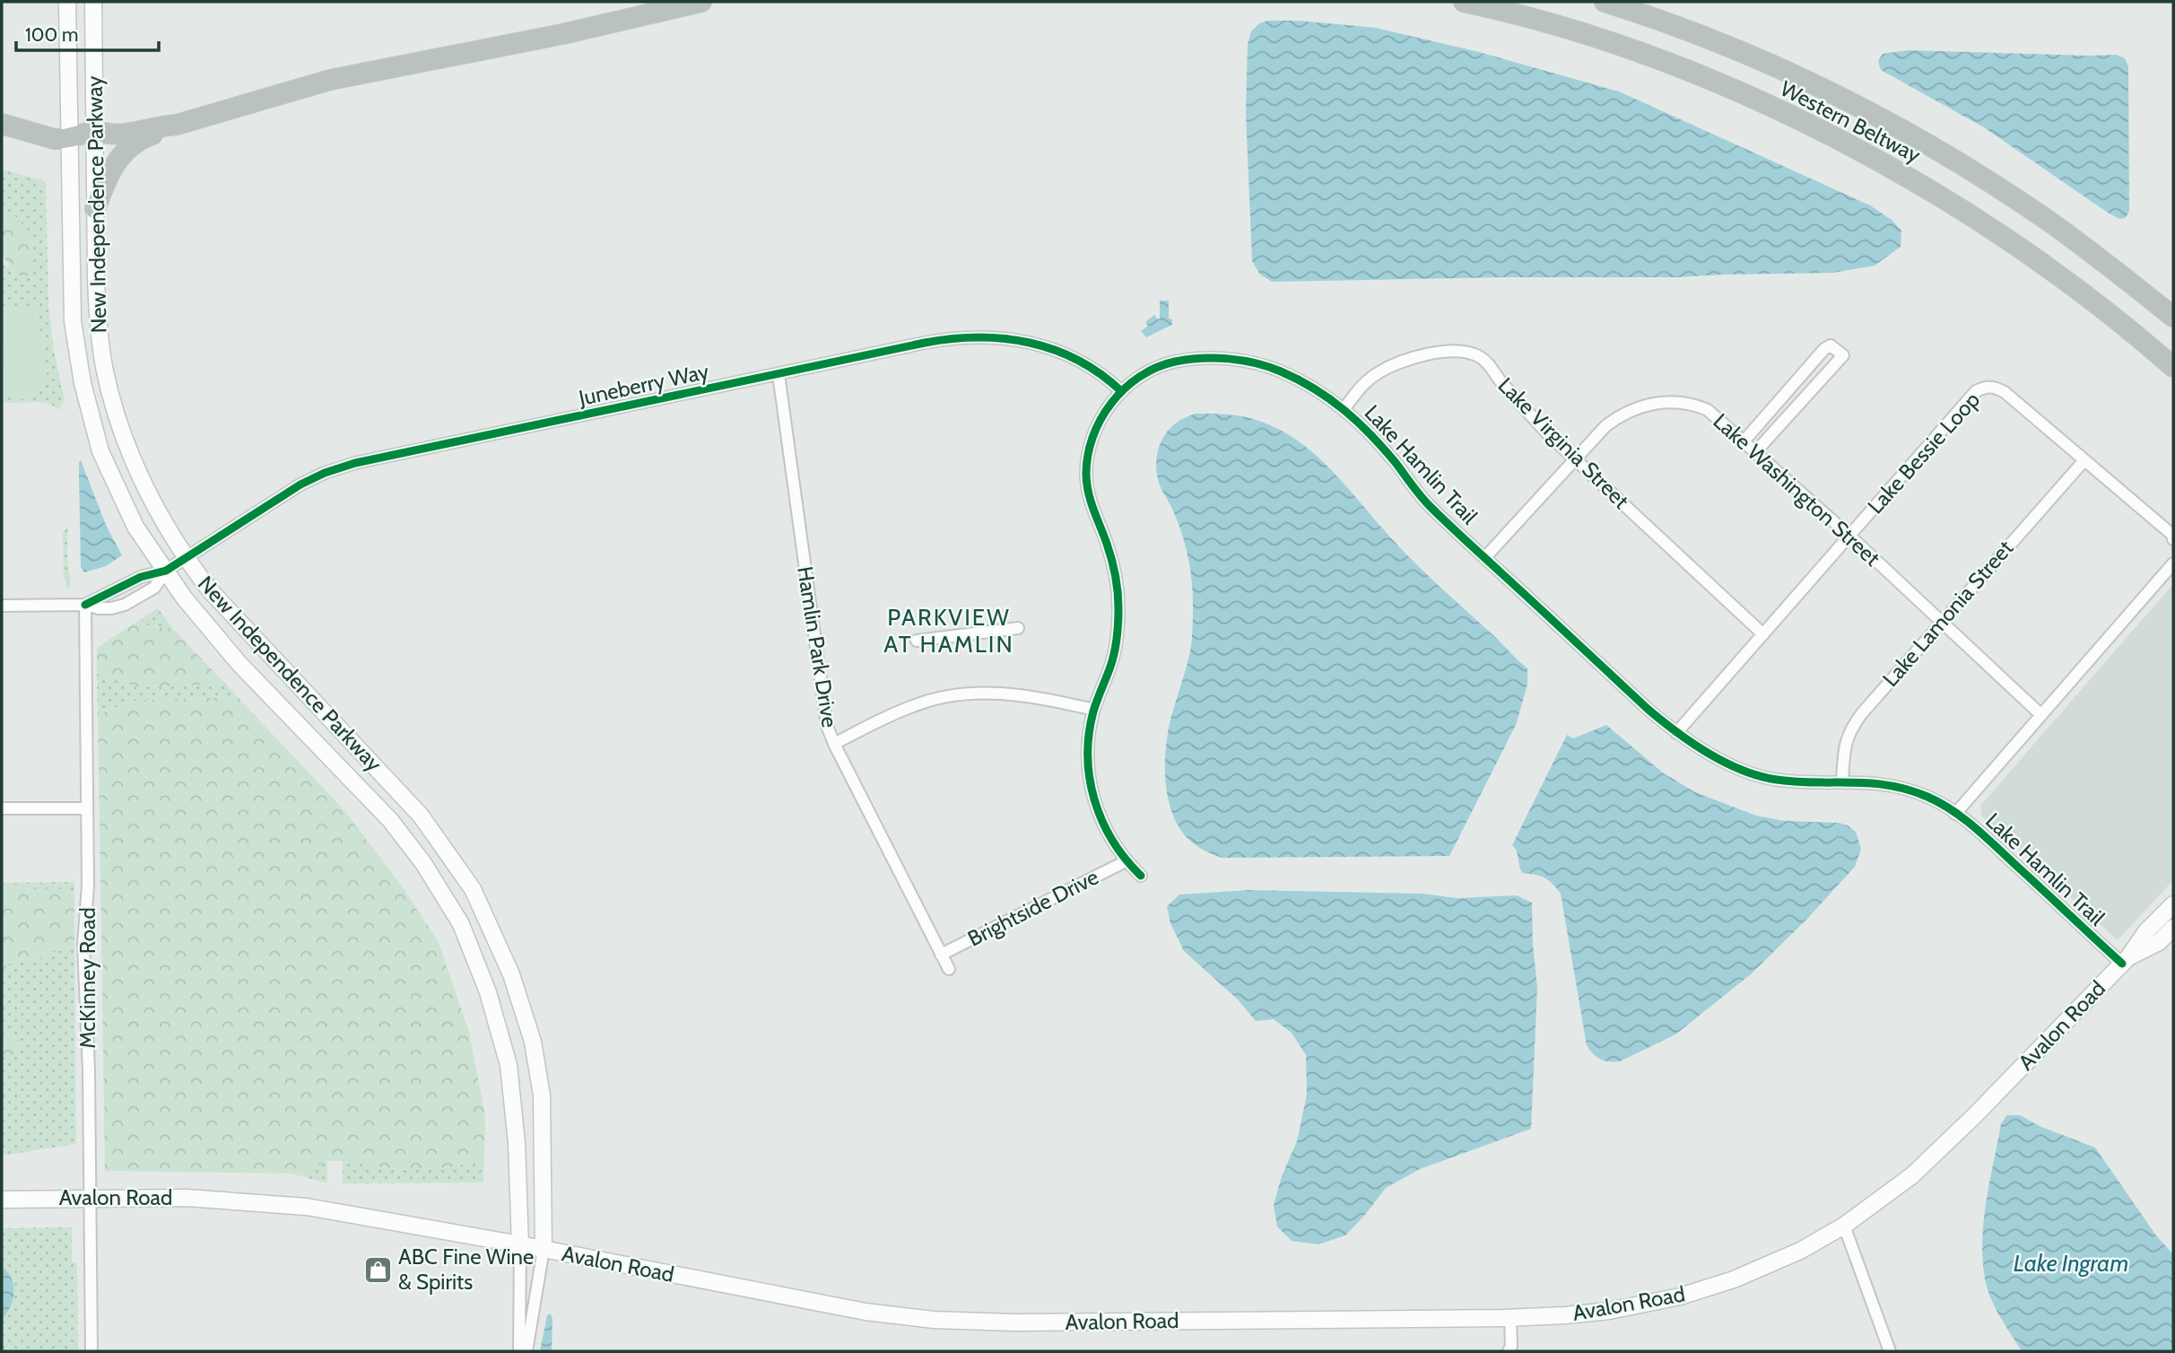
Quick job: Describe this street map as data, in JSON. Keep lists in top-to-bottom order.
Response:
{
  "streets": {
    "highway": ["Western Beltway"],
    "main road": ["New Independence Parkway", "Avalon Road"],
    "street": [
      "Juneberry Way",
      "Lake Virginia Street",
      "Lake Bessie Loop",
      "Lake Hamlin Trail",
      "Lake Washington Street",
      "Lake Lamonia Street",
      "Hamlin Park Drive",
      "Brightside Drive",
      "McKinney Road"
    ]
  },
  "crossings": [
    ["New Independence Parkway", "Juneberry Way"],
    ["New Independence Parkway", "Avalon Road"],
    ["Juneberry Way", "Lake Hamlin Trail"],
    ["Juneberry Way", "Hamlin Park Drive"],
    ["Lake Virginia Street", "Lake Bessie Loop"],
    ["Lake Virginia Street", "Lake Hamlin Trail"],
    ["Lake Virginia Street", "Lake Washington Street"],
    ["Lake Bessie Loop", "Lake Hamlin Trail"],
    ["Lake Bessie Loop", "Lake Washington Street"],
    ["Lake Bessie Loop", "Lake Lamonia Street"],
    ["Lake Hamlin Trail", "Lake Washington Street"],
    ["Lake Hamlin Trail", "Lake Lamonia Street"],
    ["Lake Hamlin Trail", "Brightside Drive"],
    ["Lake Hamlin Trail", "Avalon Road"],
    ["Lake Washington Street", "Lake Lamonia Street"],
    ["Hamlin Park Drive", "Brightside Drive"],
    ["McKinney Road", "Avalon Road"]
  ],
  "districts": ["PARKVIEW AT HAMLIN"],
  "water": ["Lake Ingram"],
  "places": {
    "shop": ["ABC Fine Wine & Spirits"]
  },
  "scale_bar": "100 m"
}
